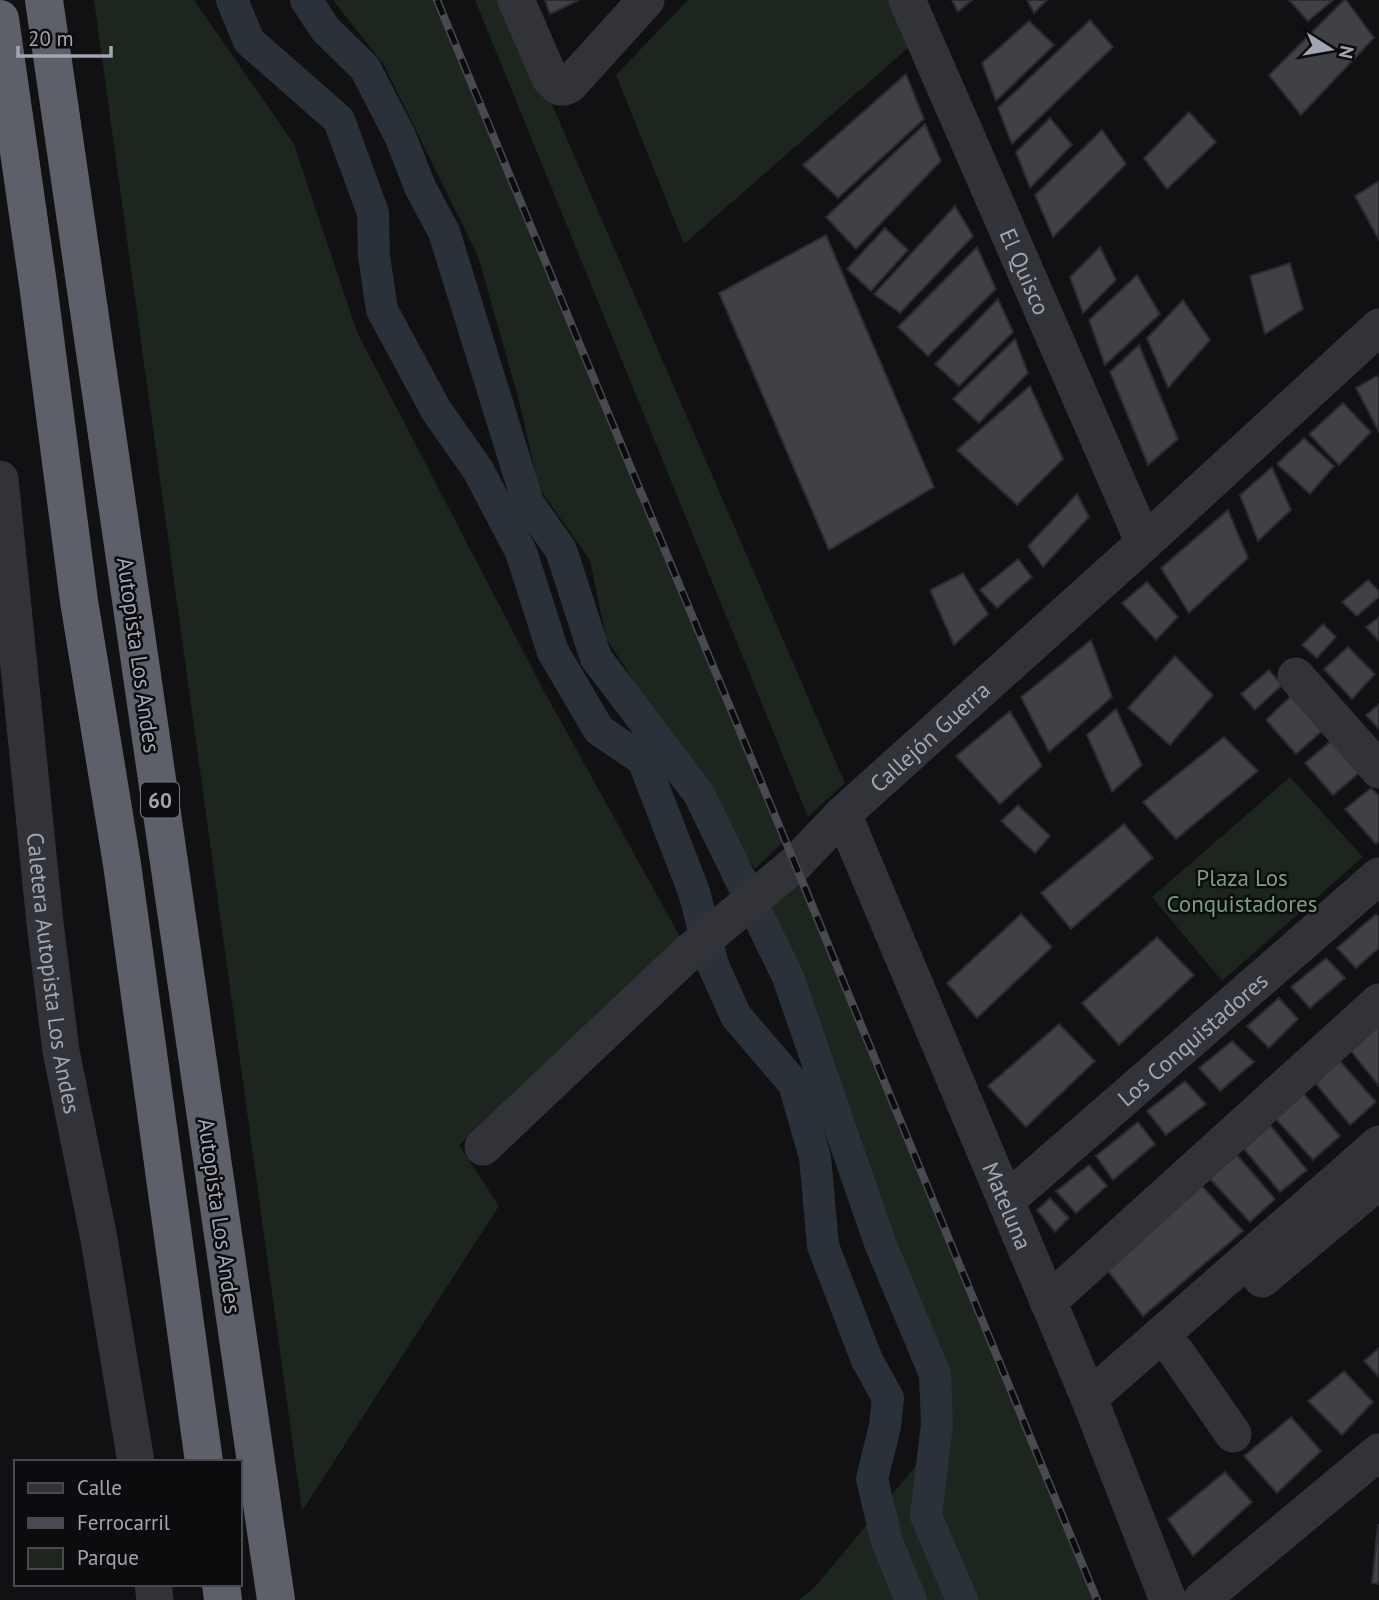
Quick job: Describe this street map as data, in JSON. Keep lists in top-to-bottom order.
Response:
{
  "streets": {
    "highway": ["Autopista Los Andes", "60"],
    "street": [
      "El Quisco",
      "Callejón Guerra",
      "Caletera Autopista Los Andes",
      "Los Conquistadores",
      "Mateluna"
    ]
  },
  "crossings": [
    ["El Quisco", "Callejón Guerra"],
    ["Callejón Guerra", "Mateluna"],
    ["Los Conquistadores", "Mateluna"]
  ],
  "parks": ["Plaza Los Conquistadores"],
  "legend": ["Calle", "Ferrocarril", "Parque"],
  "scale_bar": "20 m",
  "north": "right"
}
